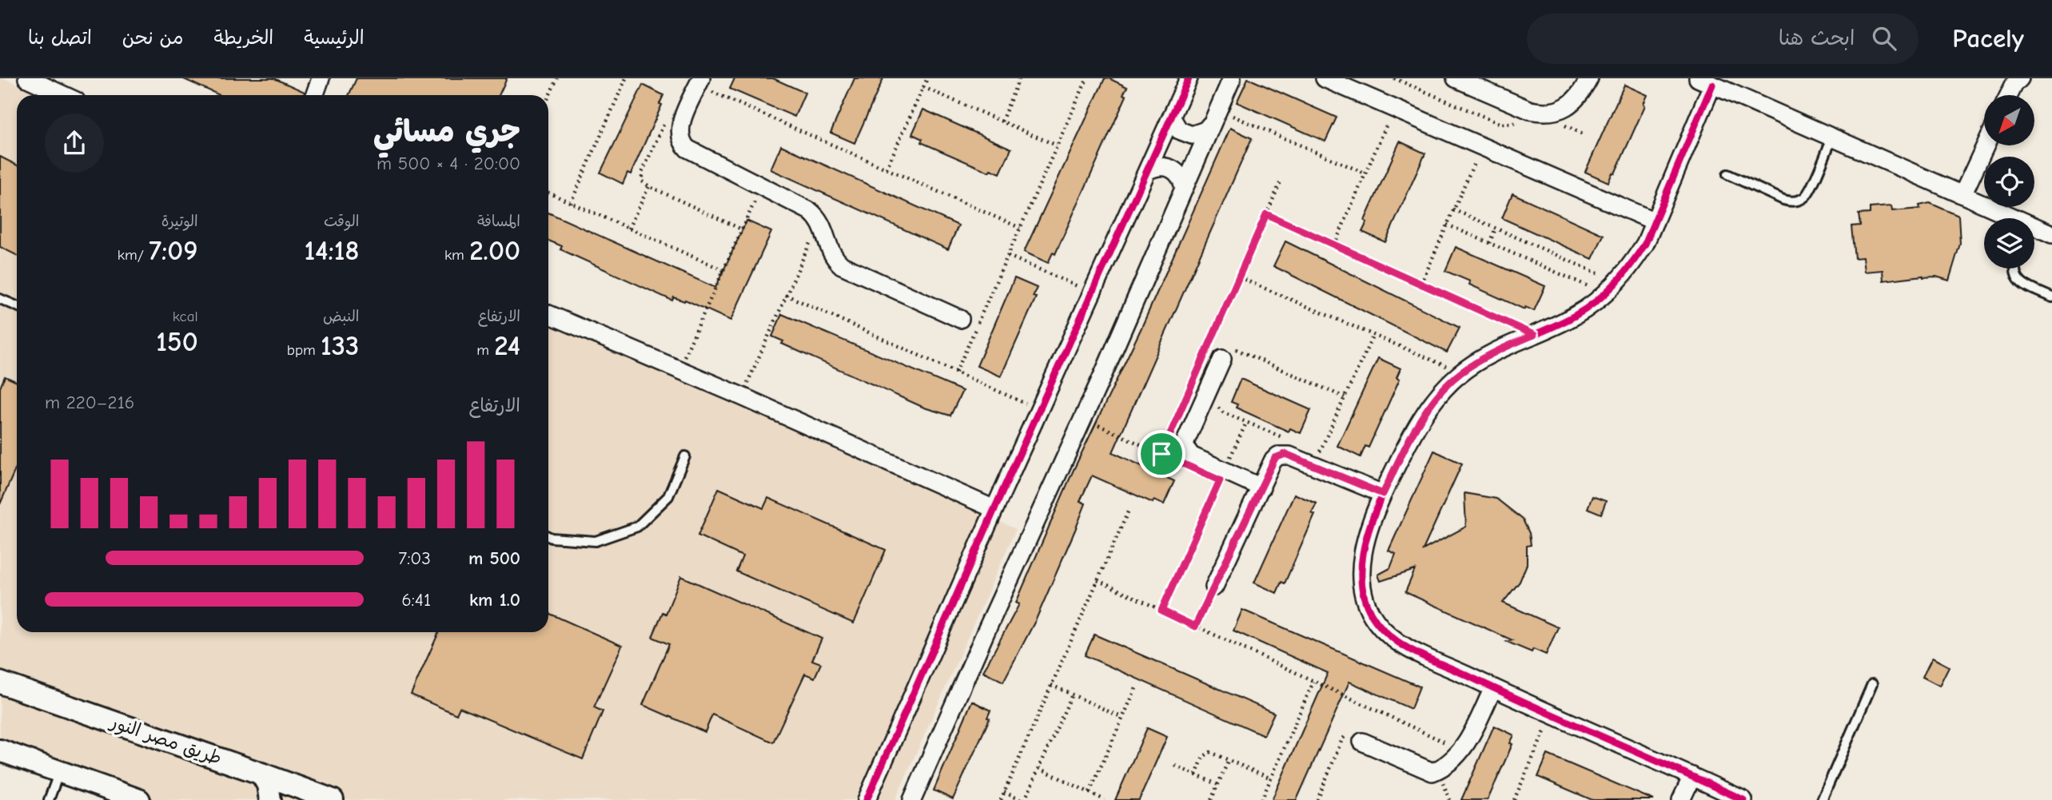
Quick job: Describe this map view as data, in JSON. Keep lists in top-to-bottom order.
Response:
{
  "streets": {
    "street": ["طريق مصر النور"]
  },
  "north": "bottom left",
  "page": {
    "header": "Pacely",
    "search": "ابحث هنا",
    "nav": [
      "الرئيسية",
      "الخريطة",
      "من نحن",
      "اتصل بنا"
    ],
    "heading": ["جري مسائي", "20:00 · 4 × 500 m"],
    "stats": [
      ["المسافة", "2.00 km"],
      ["الوقت", "14:18"],
      ["الوتيرة", "7:09 /km"],
      ["الارتفاع", "24 m"],
      ["النبض", "133 bpm"],
      ["kcal", "150"]
    ],
    "chart": ["الارتفاع", "216–220 m"],
    "list": [
      {
        "name": "500 m",
        "note": "7:03"
      },
      {
        "name": "1.0 km",
        "note": "6:41"
      }
    ]
  }
}
